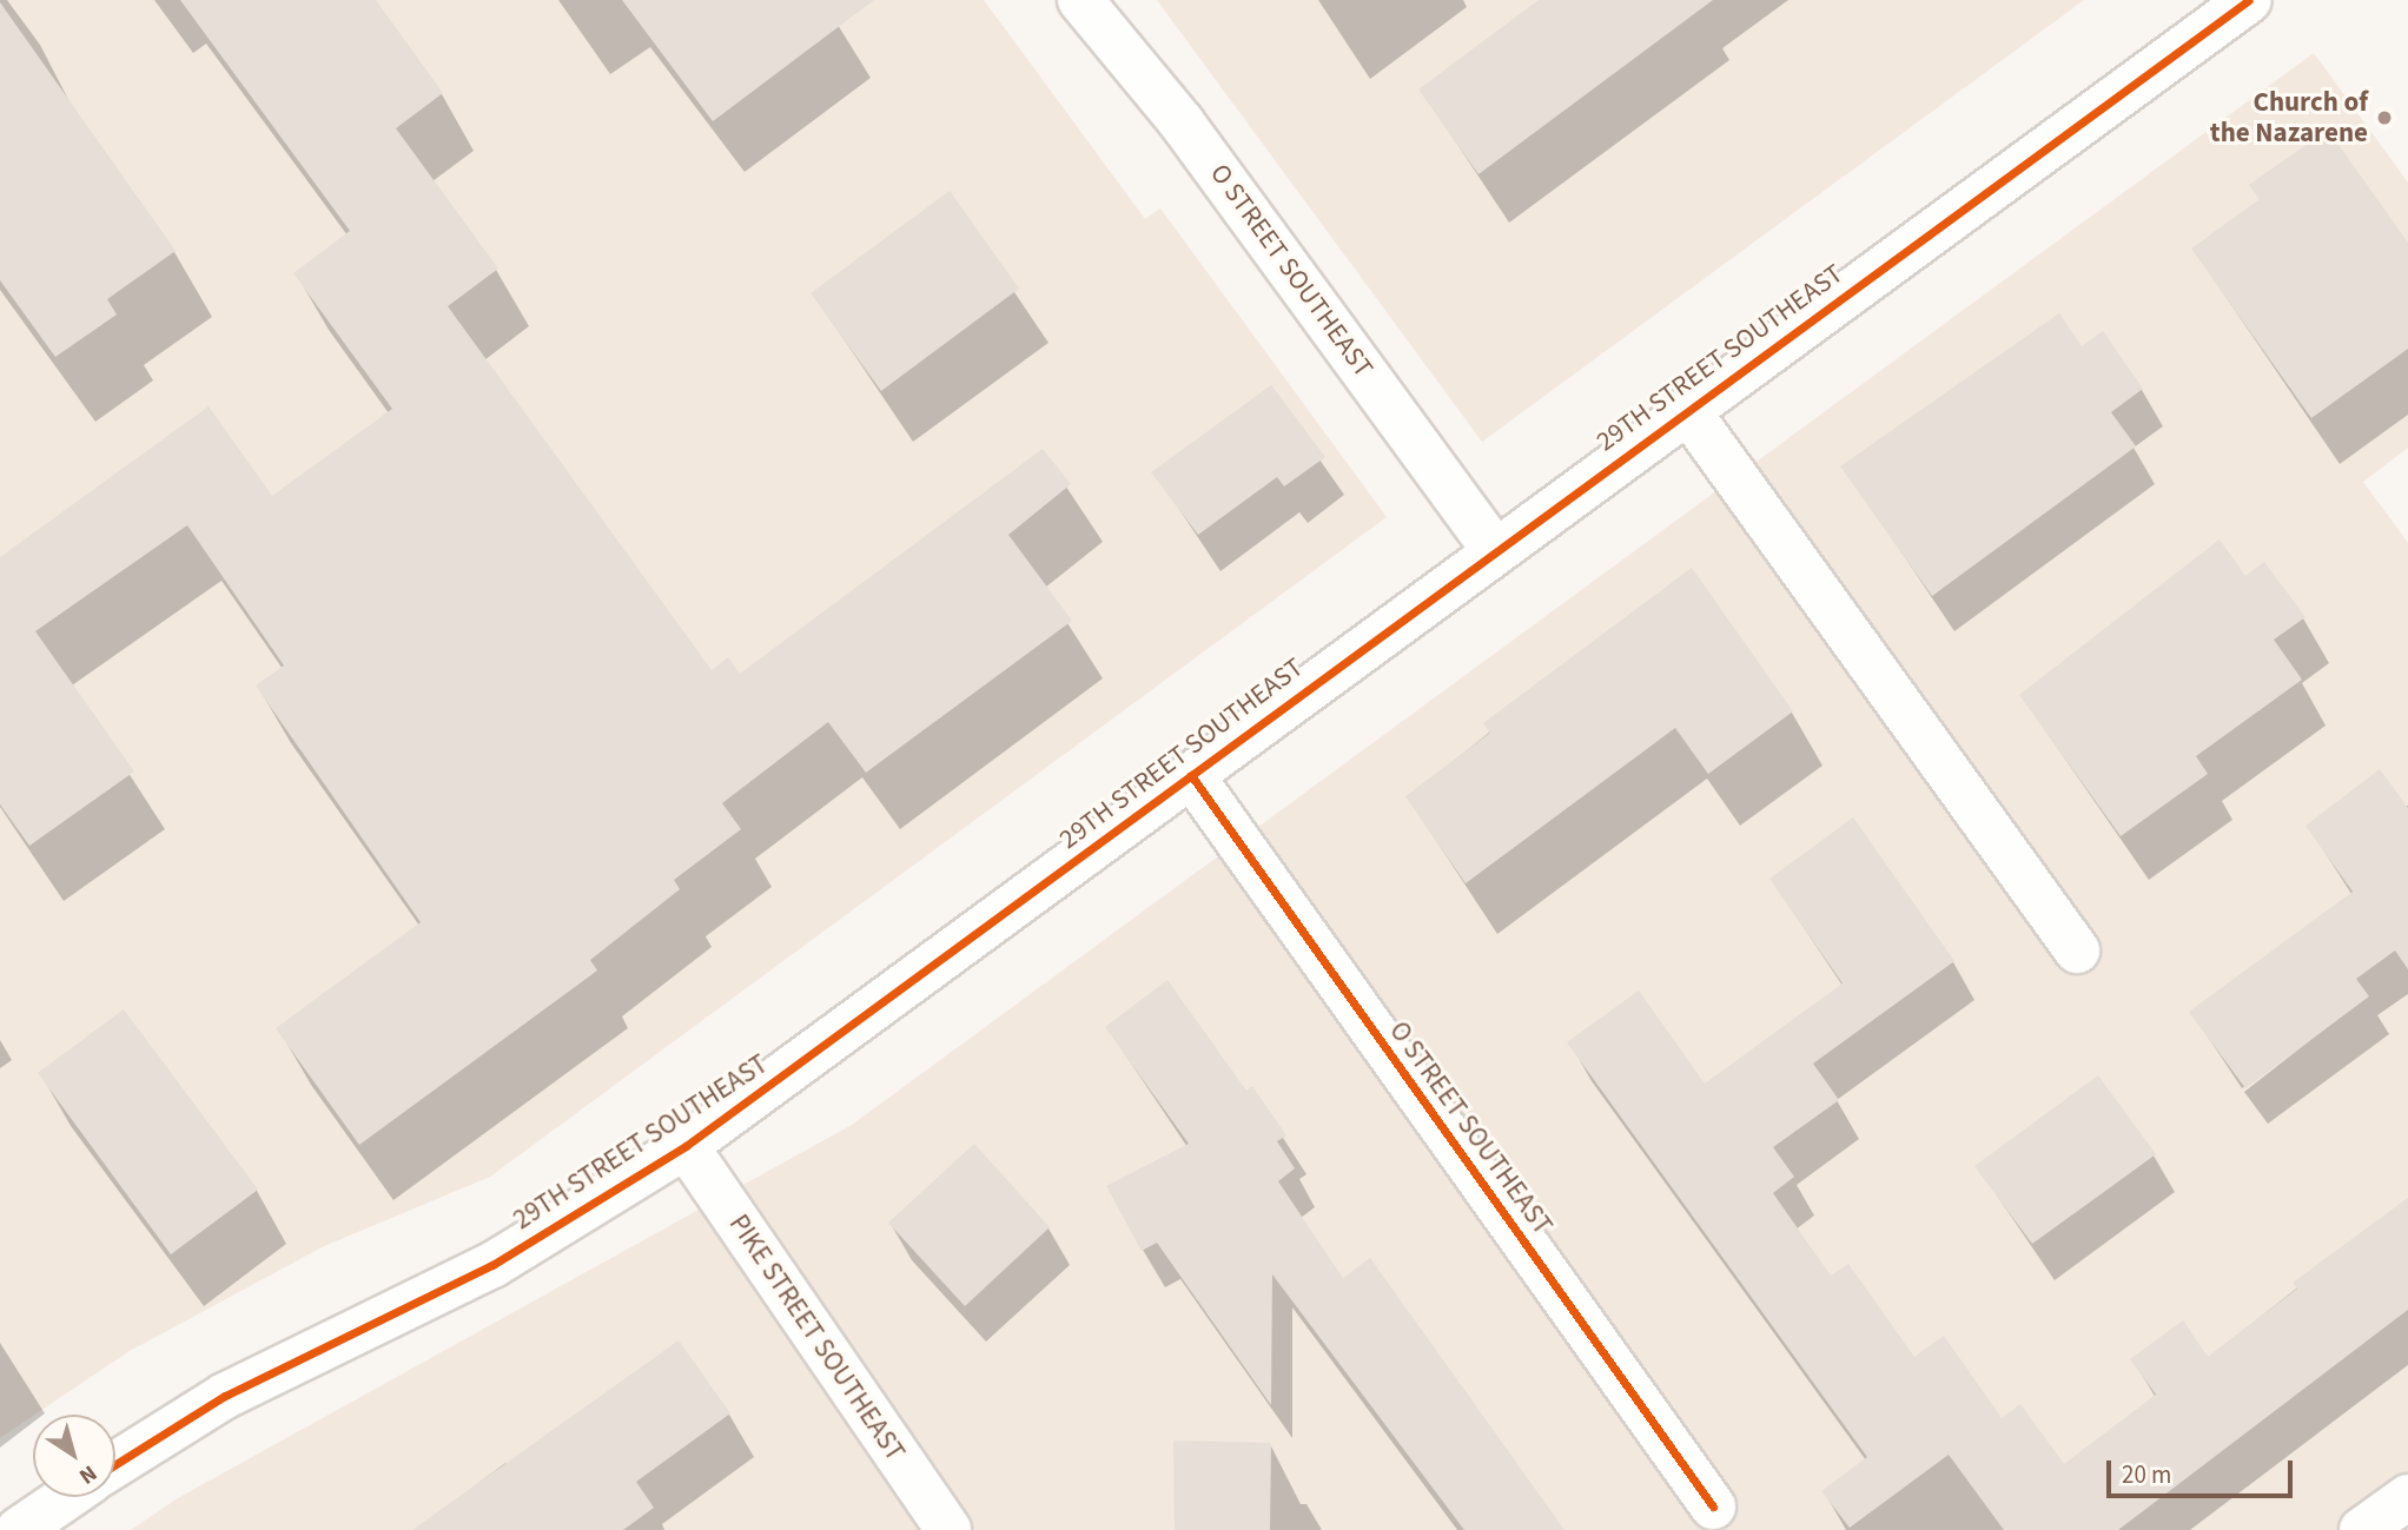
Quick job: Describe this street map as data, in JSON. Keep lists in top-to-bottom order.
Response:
{
  "streets": {
    "street": ["O STREET SOUTHEAST", "29TH STREET SOUTHEAST", "PIKE STREET SOUTHEAST"]
  },
  "crossings": [
    ["O STREET SOUTHEAST", "29TH STREET SOUTHEAST"],
    ["29TH STREET SOUTHEAST", "PIKE STREET SOUTHEAST"]
  ],
  "places": ["Church of the Nazarene"],
  "scale_bar": "20 m",
  "north": "bottom right"
}
